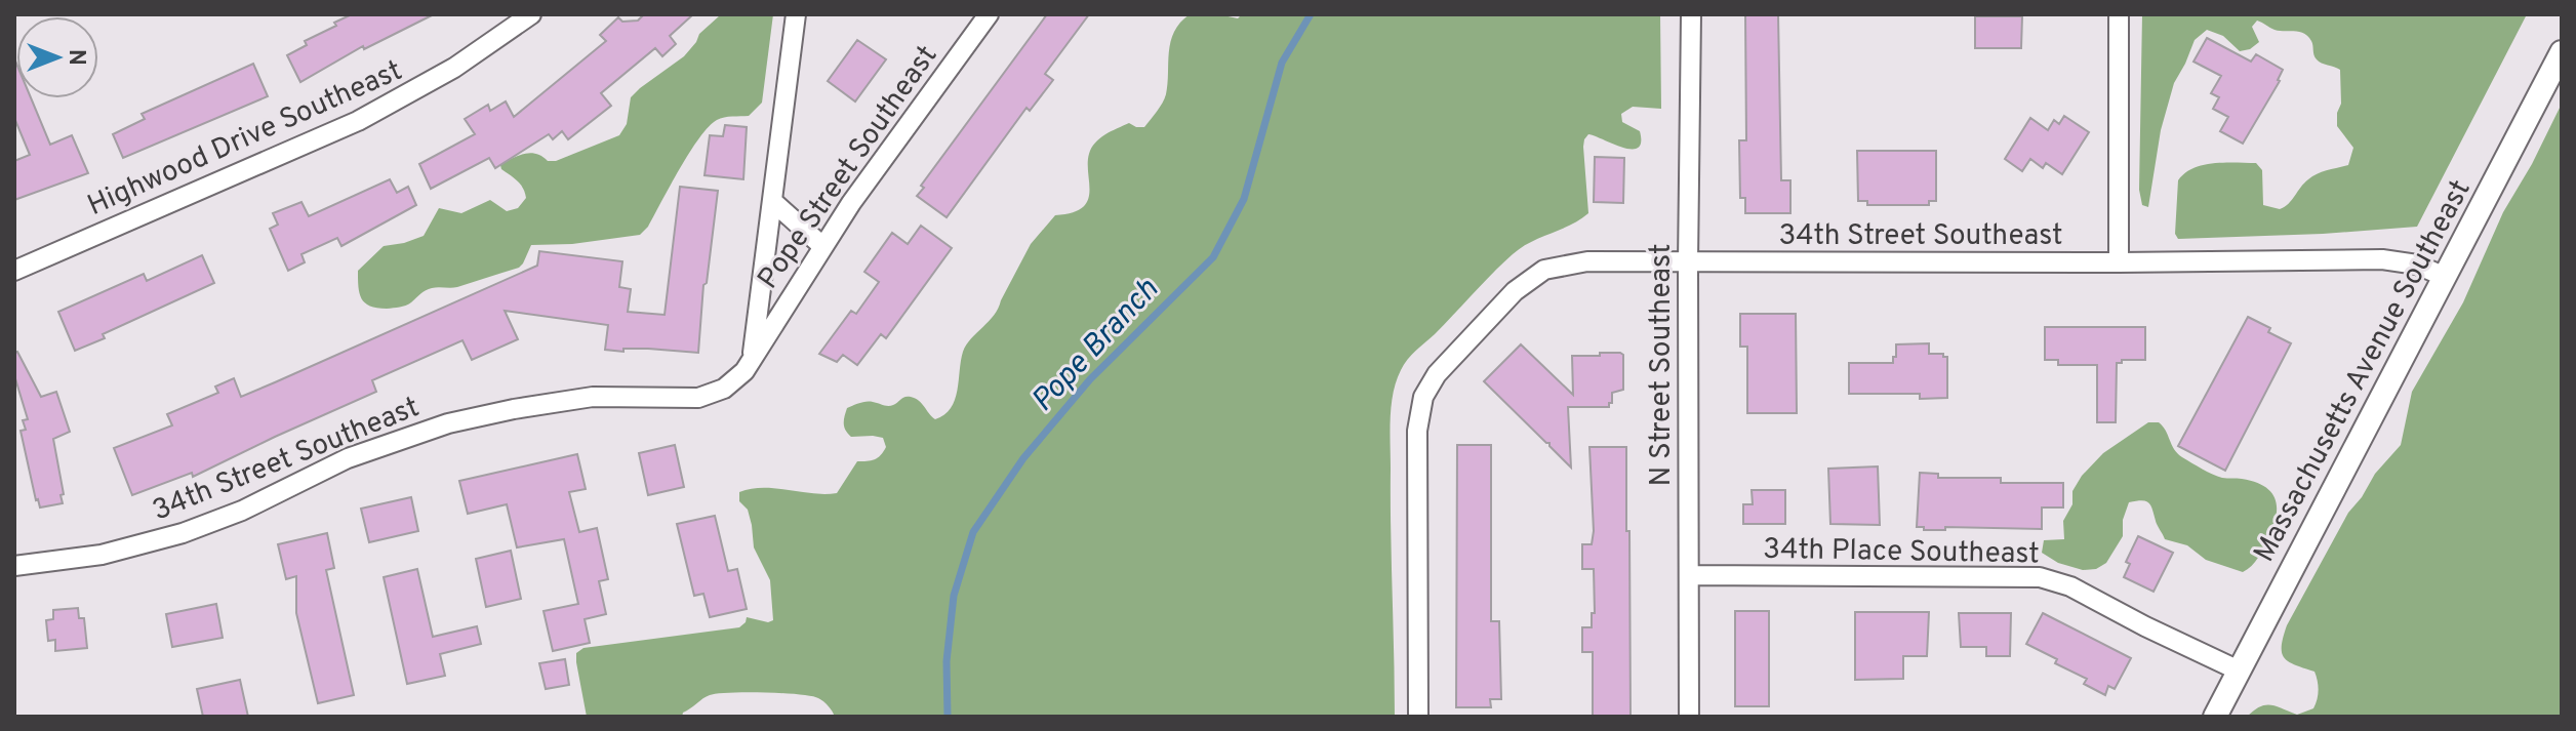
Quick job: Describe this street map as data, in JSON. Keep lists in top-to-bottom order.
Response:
{
  "streets": {
    "street": [
      "Highwood Drive Southeast",
      "Pope Street Southeast",
      "34th Street Southeast",
      "N Street Southeast",
      "Massachusetts Avenue Southeast",
      "34th Place Southeast"
    ]
  },
  "crossings": [
    ["Pope Street Southeast", "34th Street Southeast"],
    ["34th Street Southeast", "N Street Southeast"],
    ["34th Street Southeast", "Massachusetts Avenue Southeast"],
    ["N Street Southeast", "34th Place Southeast"],
    ["Massachusetts Avenue Southeast", "34th Place Southeast"]
  ],
  "water": ["Pope Branch"],
  "north": "right"
}
